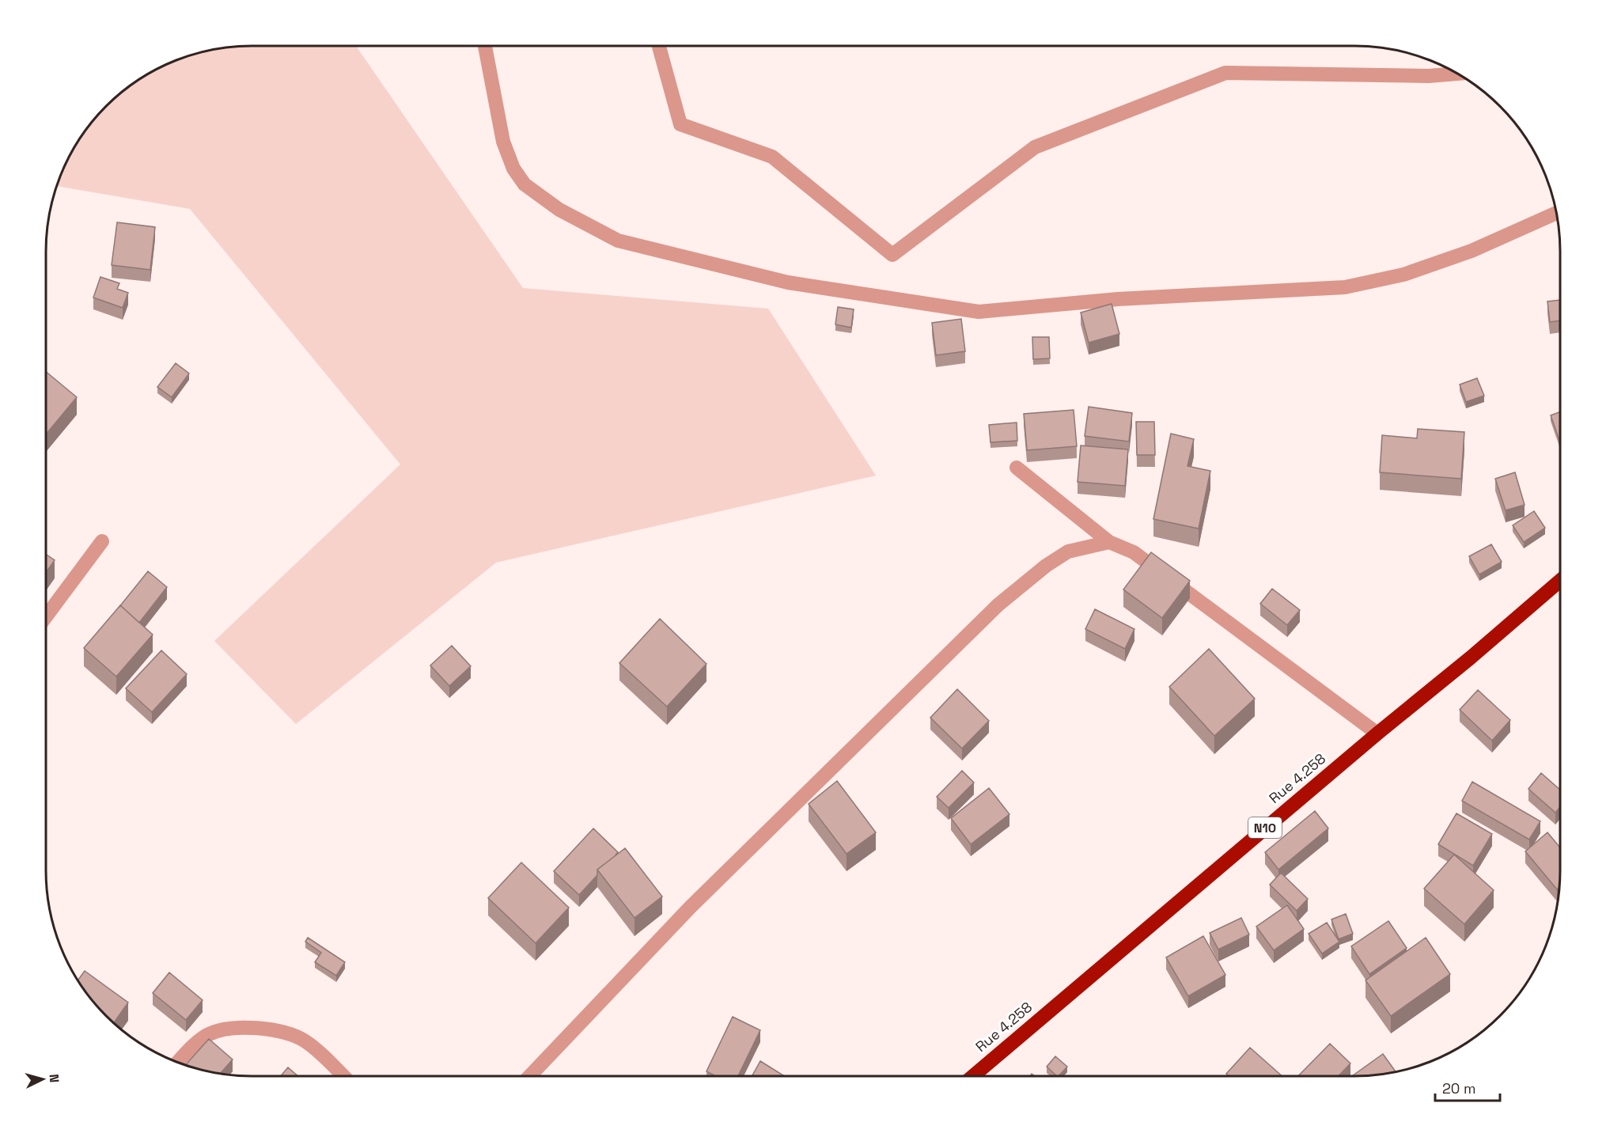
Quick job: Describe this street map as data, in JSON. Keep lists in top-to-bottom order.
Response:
{
  "streets": {
    "highway": ["Rue 4.258", "N10"]
  },
  "scale_bar": "20 m",
  "north": "right"
}
